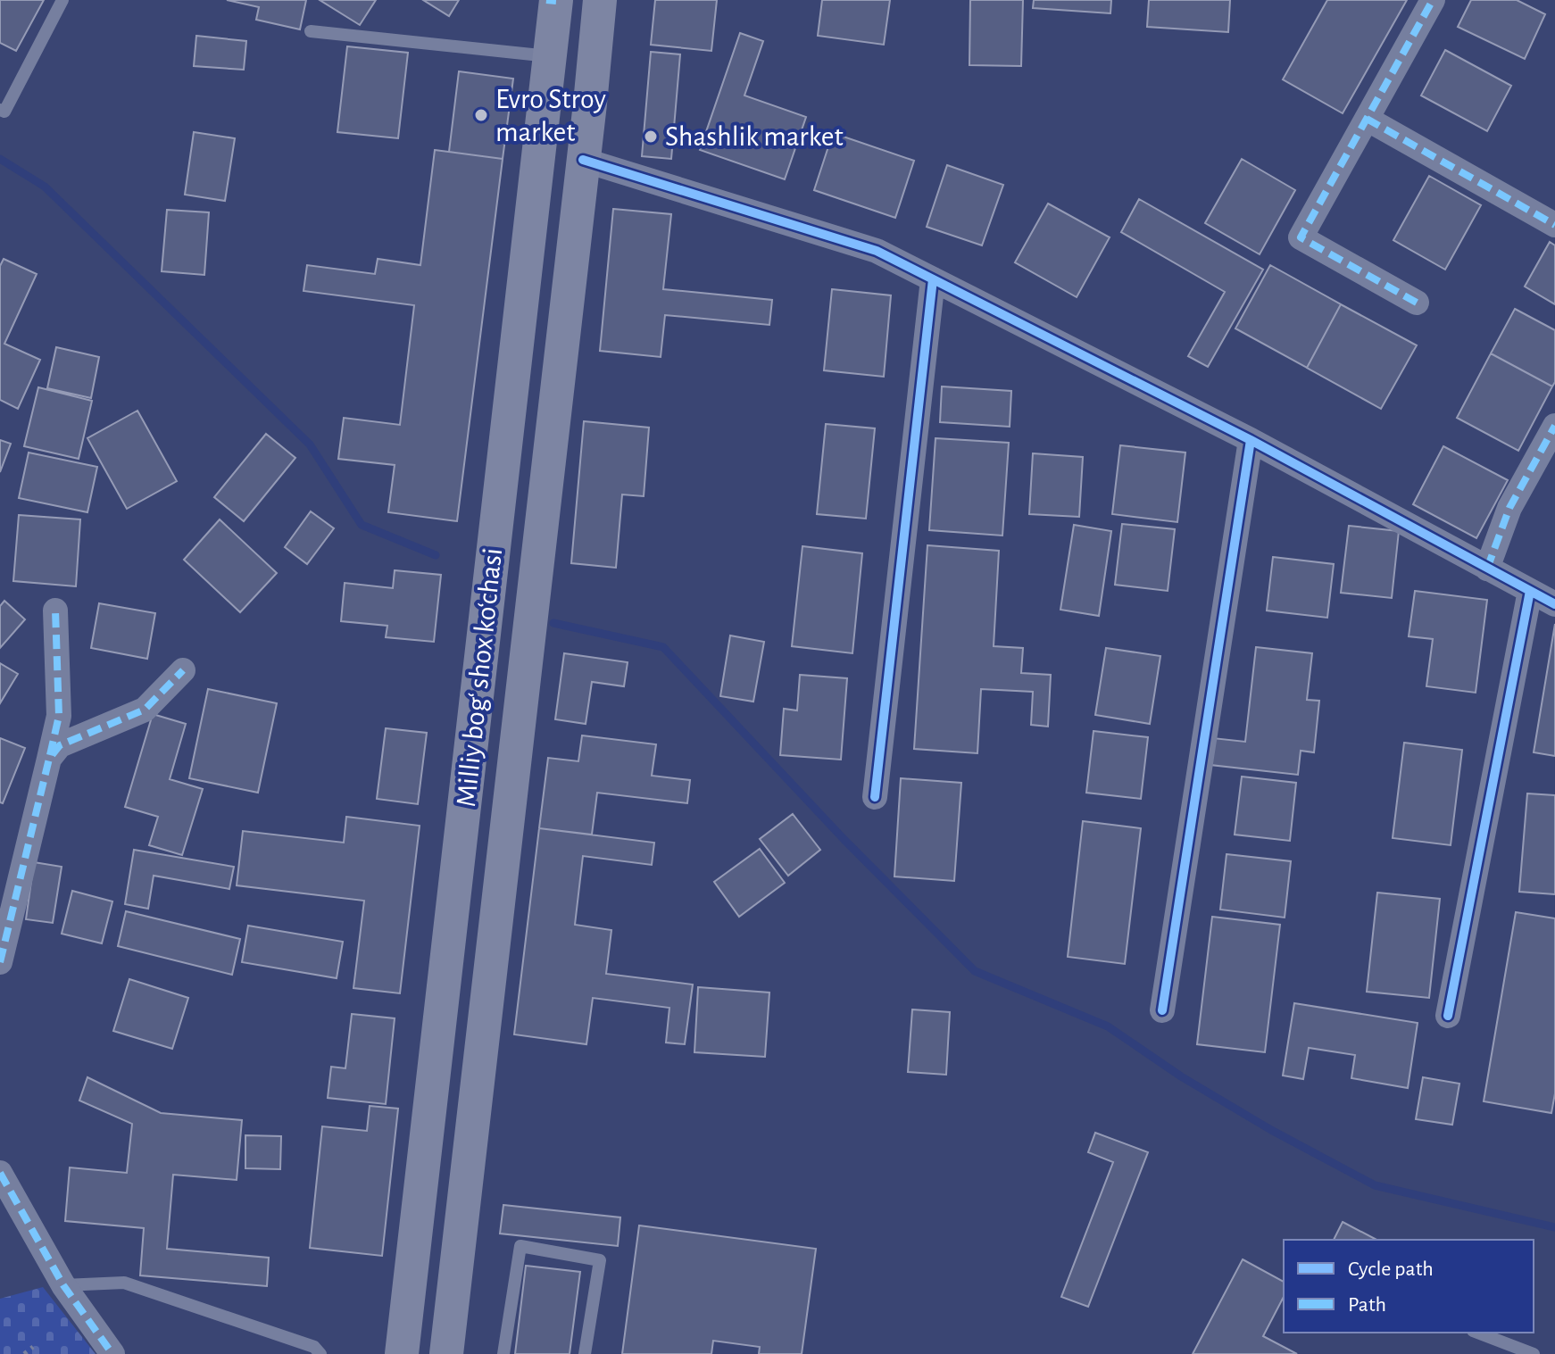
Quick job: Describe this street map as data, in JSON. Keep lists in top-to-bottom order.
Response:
{
  "streets": {
    "main road": ["Milliy bog‘ shox ko‘chasi"]
  },
  "places": ["Evro Stroy market", "Shashlik market"],
  "legend": ["Cycle path", "Path"]
}
